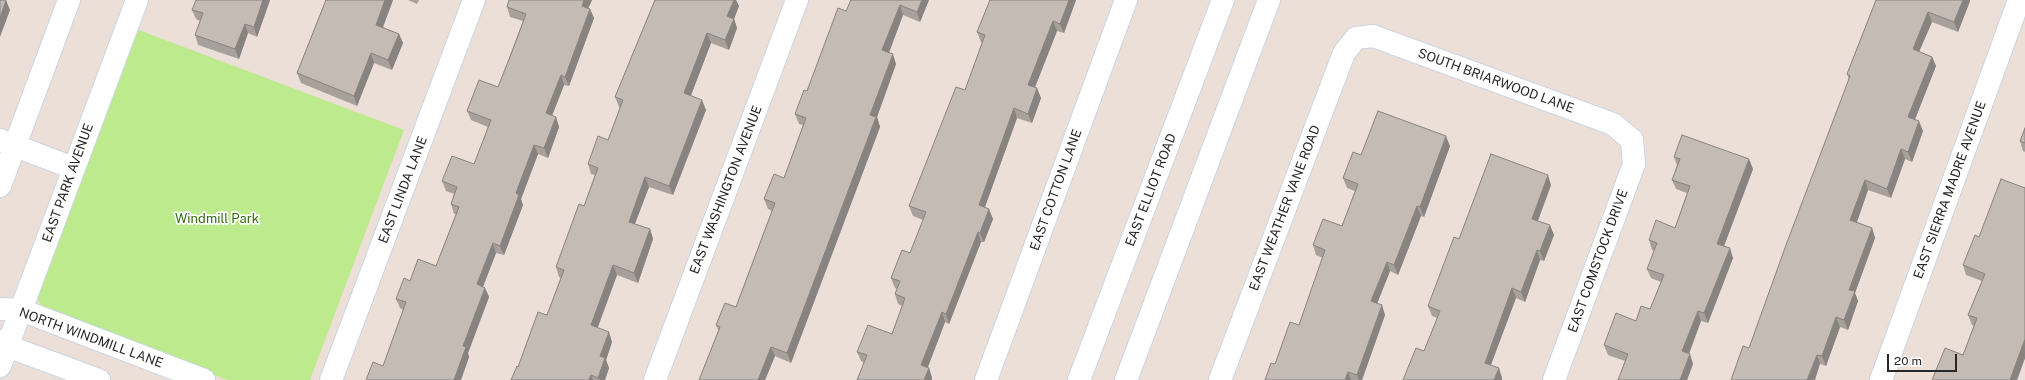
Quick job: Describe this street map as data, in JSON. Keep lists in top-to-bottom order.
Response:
{
  "streets": {
    "street": [
      "SOUTH BRIARWOOD LANE",
      "EAST PARK AVENUE",
      "EAST LINDA LANE",
      "EAST WASHINGTON AVENUE",
      "EAST COTTON LANE",
      "EAST ELLIOT ROAD",
      "EAST SIERRA MADRE AVENUE",
      "EAST WEATHER VANE ROAD",
      "EAST COMSTOCK DRIVE",
      "NORTH WINDMILL LANE"
    ]
  },
  "crossings": [
    ["SOUTH BRIARWOOD LANE", "EAST WEATHER VANE ROAD"],
    ["SOUTH BRIARWOOD LANE", "EAST COMSTOCK DRIVE"],
    ["EAST PARK AVENUE", "NORTH WINDMILL LANE"]
  ],
  "parks": ["Windmill Park"],
  "scale_bar": "20 m"
}
